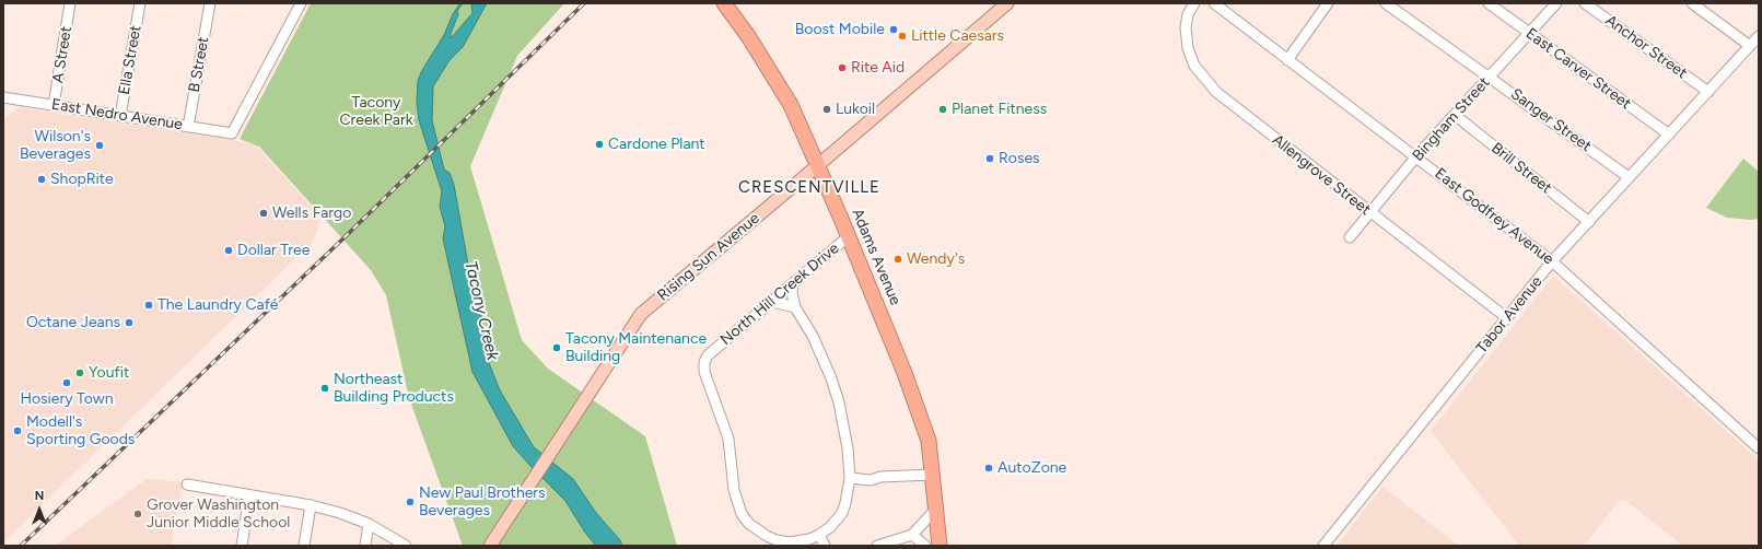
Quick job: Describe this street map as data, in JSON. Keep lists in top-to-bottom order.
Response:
{
  "streets": {
    "highway": ["Adams Avenue"],
    "main road": ["Rising Sun Avenue"],
    "street": [
      "Anchor Street",
      "A Street",
      "Ella Street",
      "B Street",
      "East Carver Street",
      "East Nedro Avenue",
      "Bingham Street",
      "Sanger Street",
      "Brill Street",
      "Allengrove Street",
      "East Godfrey Avenue",
      "North Hill Creek Drive",
      "Tabor Avenue"
    ]
  },
  "crossings": [
    ["Anchor Street", "Tabor Avenue"],
    ["A Street", "East Nedro Avenue"],
    ["Ella Street", "East Nedro Avenue"],
    ["B Street", "East Nedro Avenue"],
    ["East Carver Street", "Bingham Street"],
    ["East Carver Street", "Tabor Avenue"],
    ["Bingham Street", "Sanger Street"],
    ["Bingham Street", "Brill Street"],
    ["Bingham Street", "Allengrove Street"],
    ["Bingham Street", "East Godfrey Avenue"],
    ["Sanger Street", "Tabor Avenue"],
    ["Brill Street", "Tabor Avenue"],
    ["Allengrove Street", "Tabor Avenue"],
    ["East Godfrey Avenue", "Tabor Avenue"],
    ["Rising Sun Avenue", "Adams Avenue"],
    ["Adams Avenue", "North Hill Creek Drive"]
  ],
  "districts": ["CRESCENTVILLE"],
  "water": ["Tacony Creek"],
  "parks": ["Tacony Creek Park"],
  "places": [
    "Boost Mobile",
    "Little Caesars",
    "Rite Aid",
    "Lukoil",
    "Planet Fitness",
    "Cardone Plant",
    "Wilson's Beverages",
    "Roses",
    "ShopRite",
    "Wells Fargo",
    "Dollar Tree",
    "Wendy's",
    "The Laundry Café",
    "Octane Jeans",
    "Tacony Maintenance Building",
    "Youfit",
    "Hosiery Town",
    "Northeast Building Products",
    "Modell's Sporting Goods",
    "AutoZone",
    "New Paul Brothers Beverages",
    "Grover Washington Junior Middle School"
  ],
  "north": "top"
}
